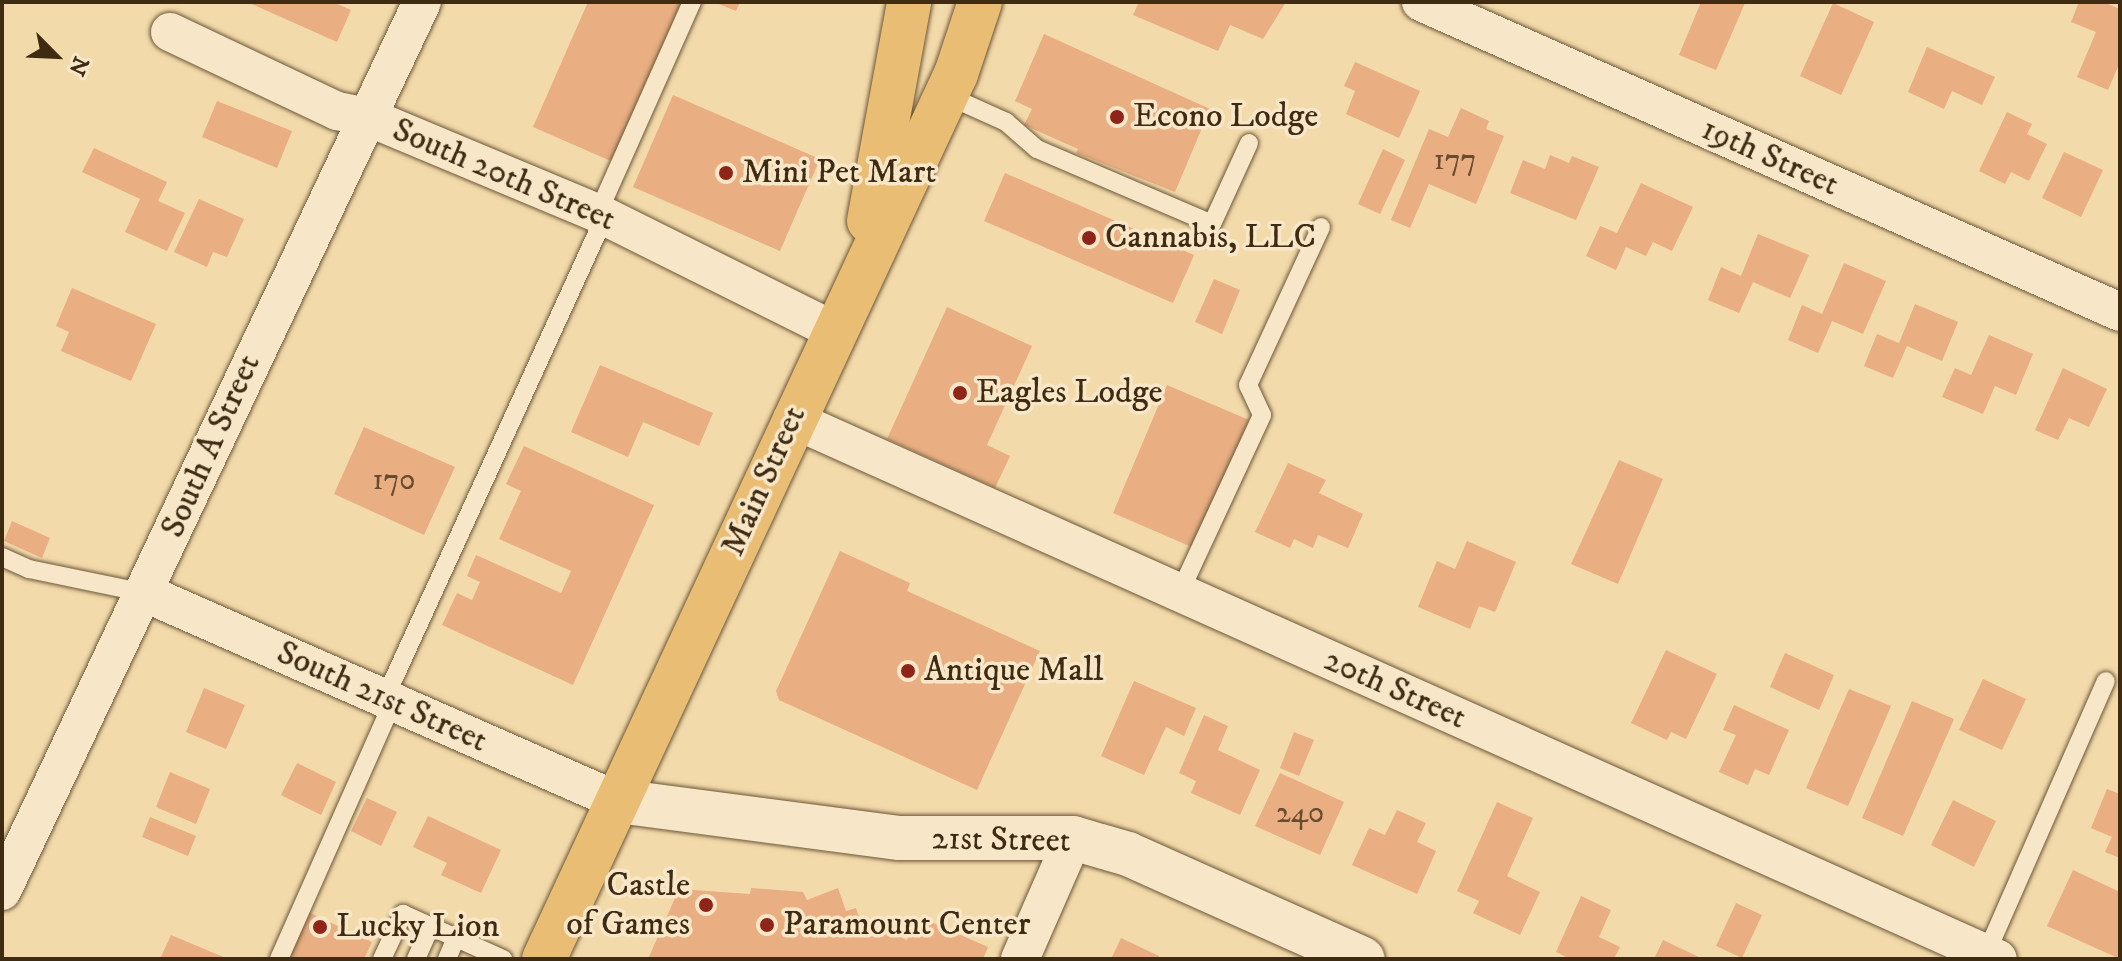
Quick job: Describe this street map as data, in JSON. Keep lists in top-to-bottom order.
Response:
{
  "streets": {
    "main road": ["Main Street"],
    "street": [
      "19th Street",
      "South 20th Street",
      "South A Street",
      "20th Street",
      "South 21st Street",
      "21st Street"
    ]
  },
  "crossings": [
    ["South 20th Street", "South A Street"],
    ["South 20th Street", "Main Street"],
    ["South A Street", "South 21st Street"],
    ["Main Street", "20th Street"],
    ["Main Street", "South 21st Street"],
    ["Main Street", "21st Street"],
    ["South 21st Street", "21st Street"]
  ],
  "places": [
    "Econo Lodge",
    "Mini Pet Mart",
    "Cannabis, LLC",
    "Eagles Lodge",
    "Antique Mall",
    "Castle of Games",
    "Paramount Center",
    "Lucky Lion"
  ],
  "house_numbers": ["177", "170", "240"],
  "north": "bottom right"
}
